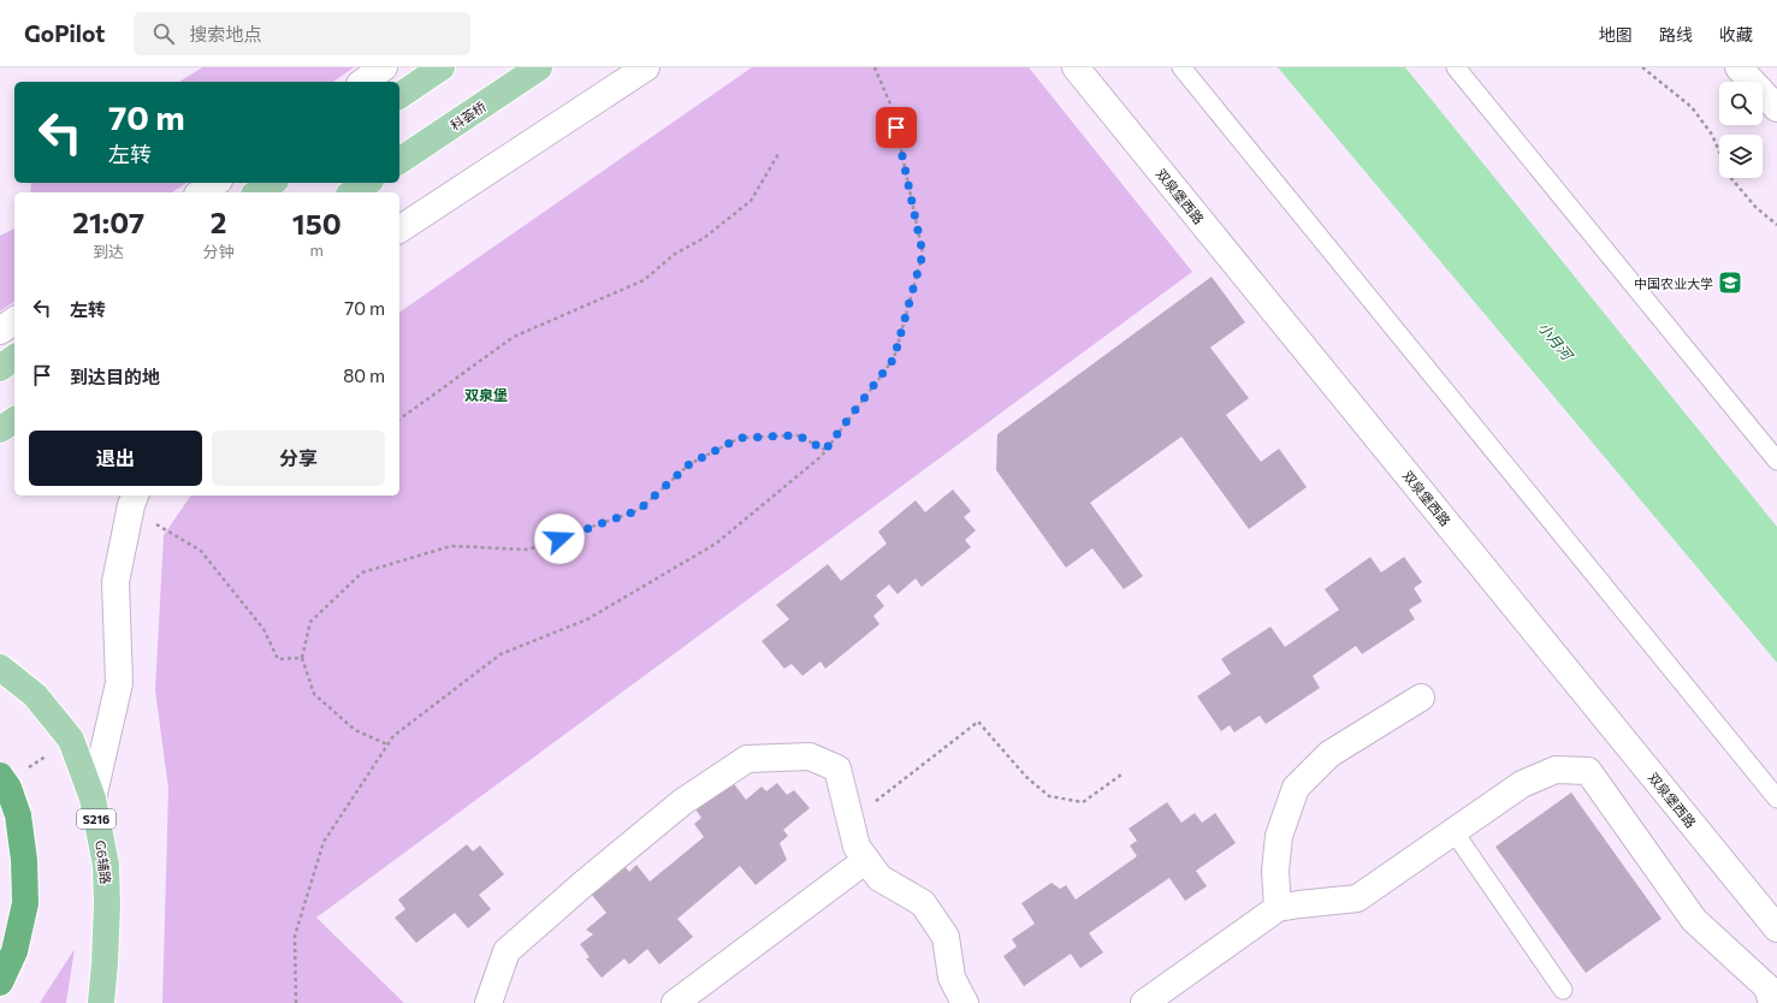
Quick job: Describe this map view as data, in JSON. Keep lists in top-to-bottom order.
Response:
{
  "streets": {
    "main road": ["科荟桥", "S216", "G6辅路"],
    "street": ["双泉堡西路"]
  },
  "districts": ["双泉堡"],
  "water": ["小月河"],
  "places": {
    "school or university": ["中国农业大学"]
  },
  "page": {
    "header": "GoPilot",
    "search": "搜索地点",
    "nav": ["地图", "路线", "收藏"],
    "turn": ["70 m", "左转"],
    "eta": [
      "21:07",
      "到达",
      "2",
      "分钟",
      "150",
      "m"
    ],
    "list": [
      {
        "name": "左转",
        "value": "70 m"
      },
      {
        "name": "到达目的地",
        "value": "80 m"
      }
    ],
    "buttons": ["退出", "分享"]
  }
}
